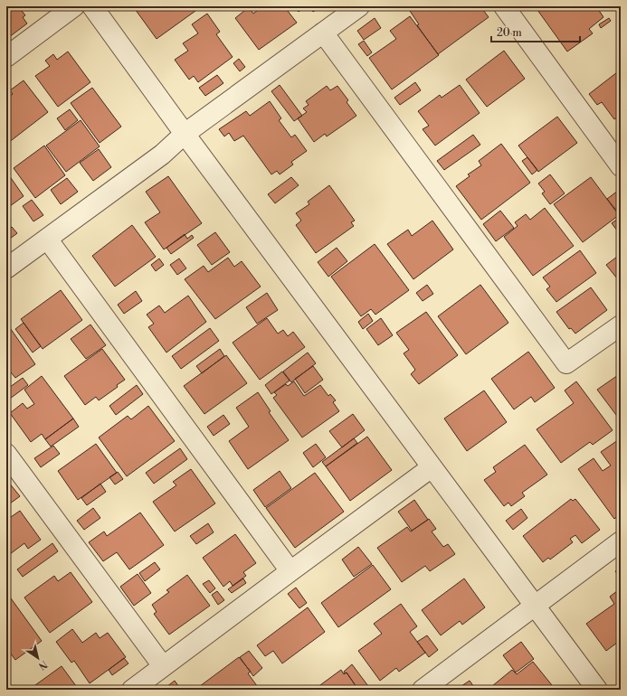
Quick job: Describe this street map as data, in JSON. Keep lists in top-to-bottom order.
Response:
{
  "scale_bar": "20 m",
  "north": "bottom right"
}
